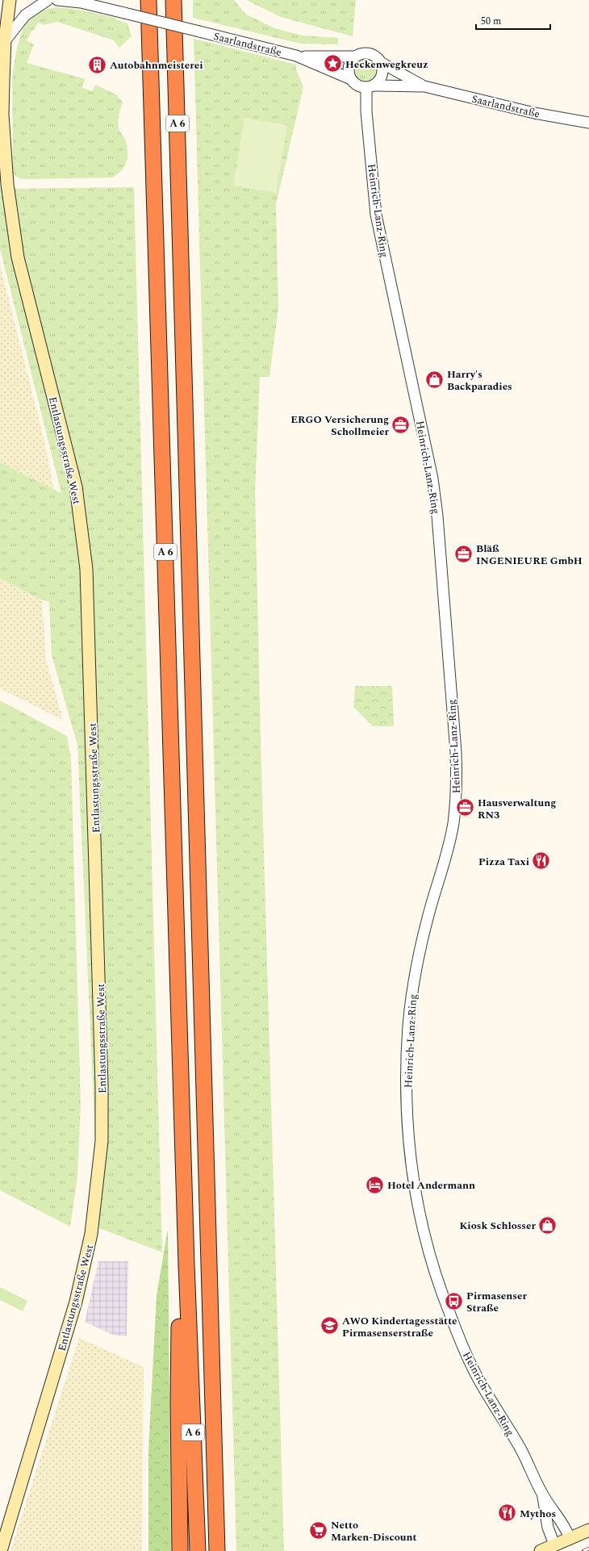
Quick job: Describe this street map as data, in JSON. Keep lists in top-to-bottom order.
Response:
{
  "streets": {
    "highway": ["A 6"],
    "main road": ["Entlastungsstraße West"],
    "street": ["Saarlandstraße", "Heinrich-Lanz-Ring"]
  },
  "crossings": [
    ["Saarlandstraße", "Heinrich-Lanz-Ring"]
  ],
  "places": {
    "place": ["Heckenwegkreuz"],
    "building": ["Autobahnmeisterei"],
    "shop": ["Harry's Backparadies", "Kiosk Schlosser"],
    "office": ["ERGO Versicherung Schollmeier", "Bläß INGENIEURE GmbH", "Hausverwaltung RN3"],
    "restaurant": ["Pizza Taxi", "Mythos"],
    "hotel": ["Hotel Andermann"],
    "bus stop": ["Pirmasenser Straße"],
    "school or university": ["AWO Kindertagesstätte Pirmasenserstraße"],
    "supermarket": ["Netto Marken-Discount"]
  },
  "scale_bar": "50 m"
}
